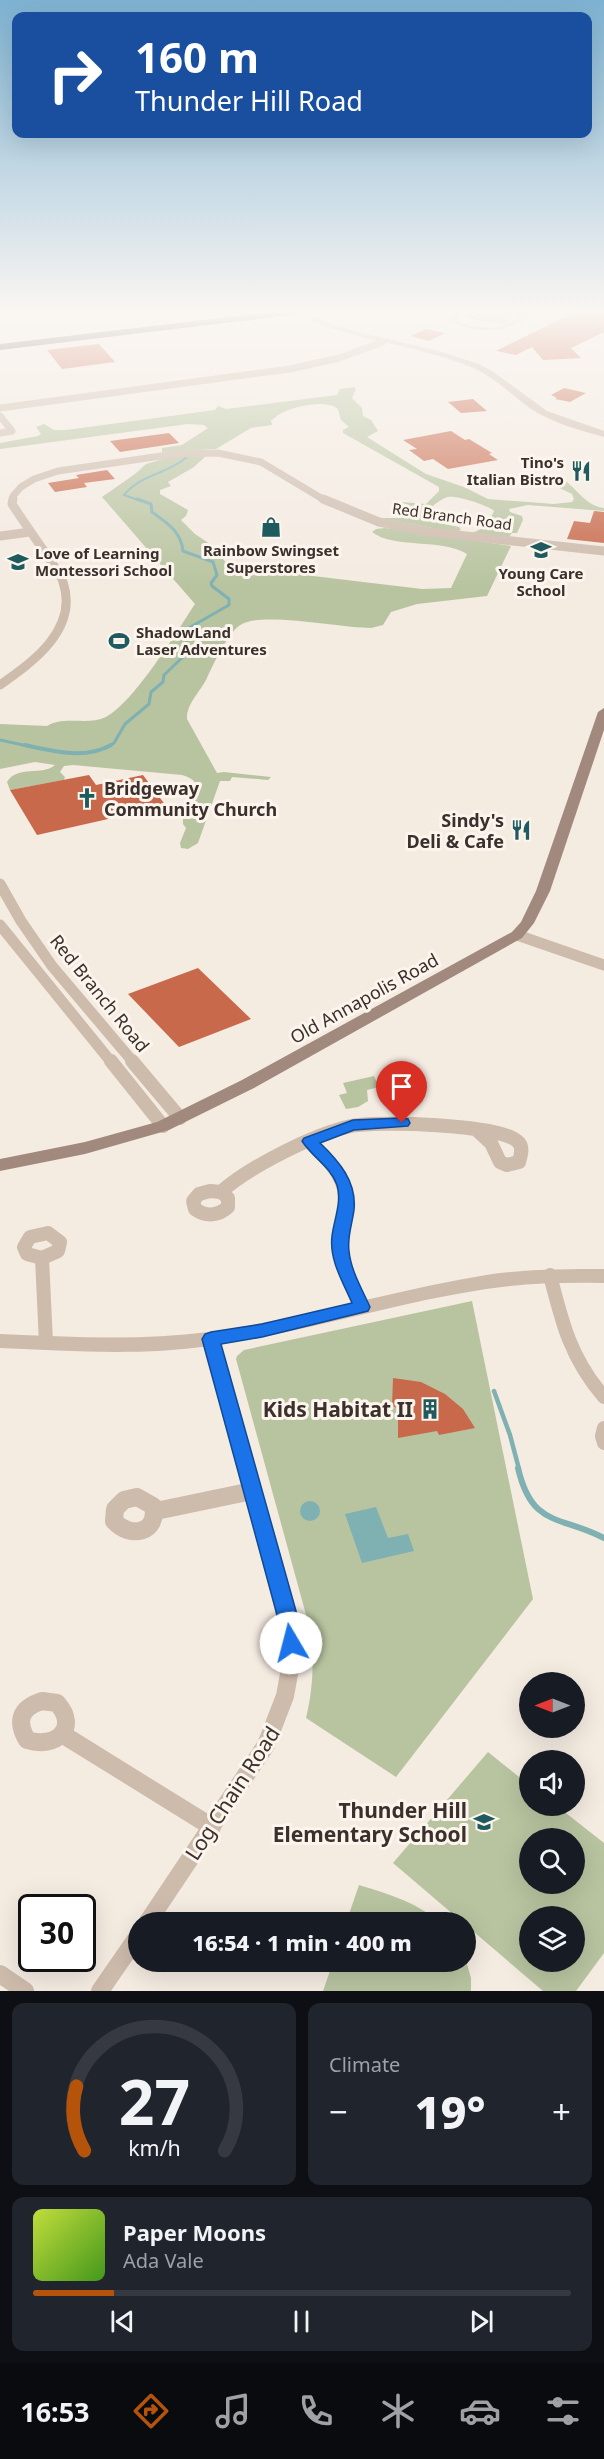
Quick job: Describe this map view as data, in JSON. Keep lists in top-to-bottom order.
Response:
{
  "streets": {
    "main road": ["Old Annapolis Road"],
    "street": ["Red Branch Road", "Log Chain Road"]
  },
  "crossings": [
    ["Red Branch Road", "Old Annapolis Road"]
  ],
  "places": {
    "restaurant": ["Tino's Italian Bistro", "Sindy's Deli & Cafe"],
    "shop": ["Rainbow Swingset Superstores"],
    "school or university": ["Young Care School", "Love of Learning Montessori School", "Thunder Hill Elementary School"],
    "sports": ["ShadowLand Laser Adventures"],
    "church": ["Bridgeway Community Church"],
    "building": ["Kids Habitat II"]
  },
  "north": "left",
  "page": {
    "turn": ["160 m", "Thunder Hill Road"],
    "limit": "30",
    "trip": "16:54 · 1 min · 400 m",
    "tile": "Climate",
    "heat": ["−", "19°", "+"],
    "song": ["Paper Moons", "Ada Vale"],
    "tabs": "16:53",
    "gauge": ["27", "km/h"]
  }
}
